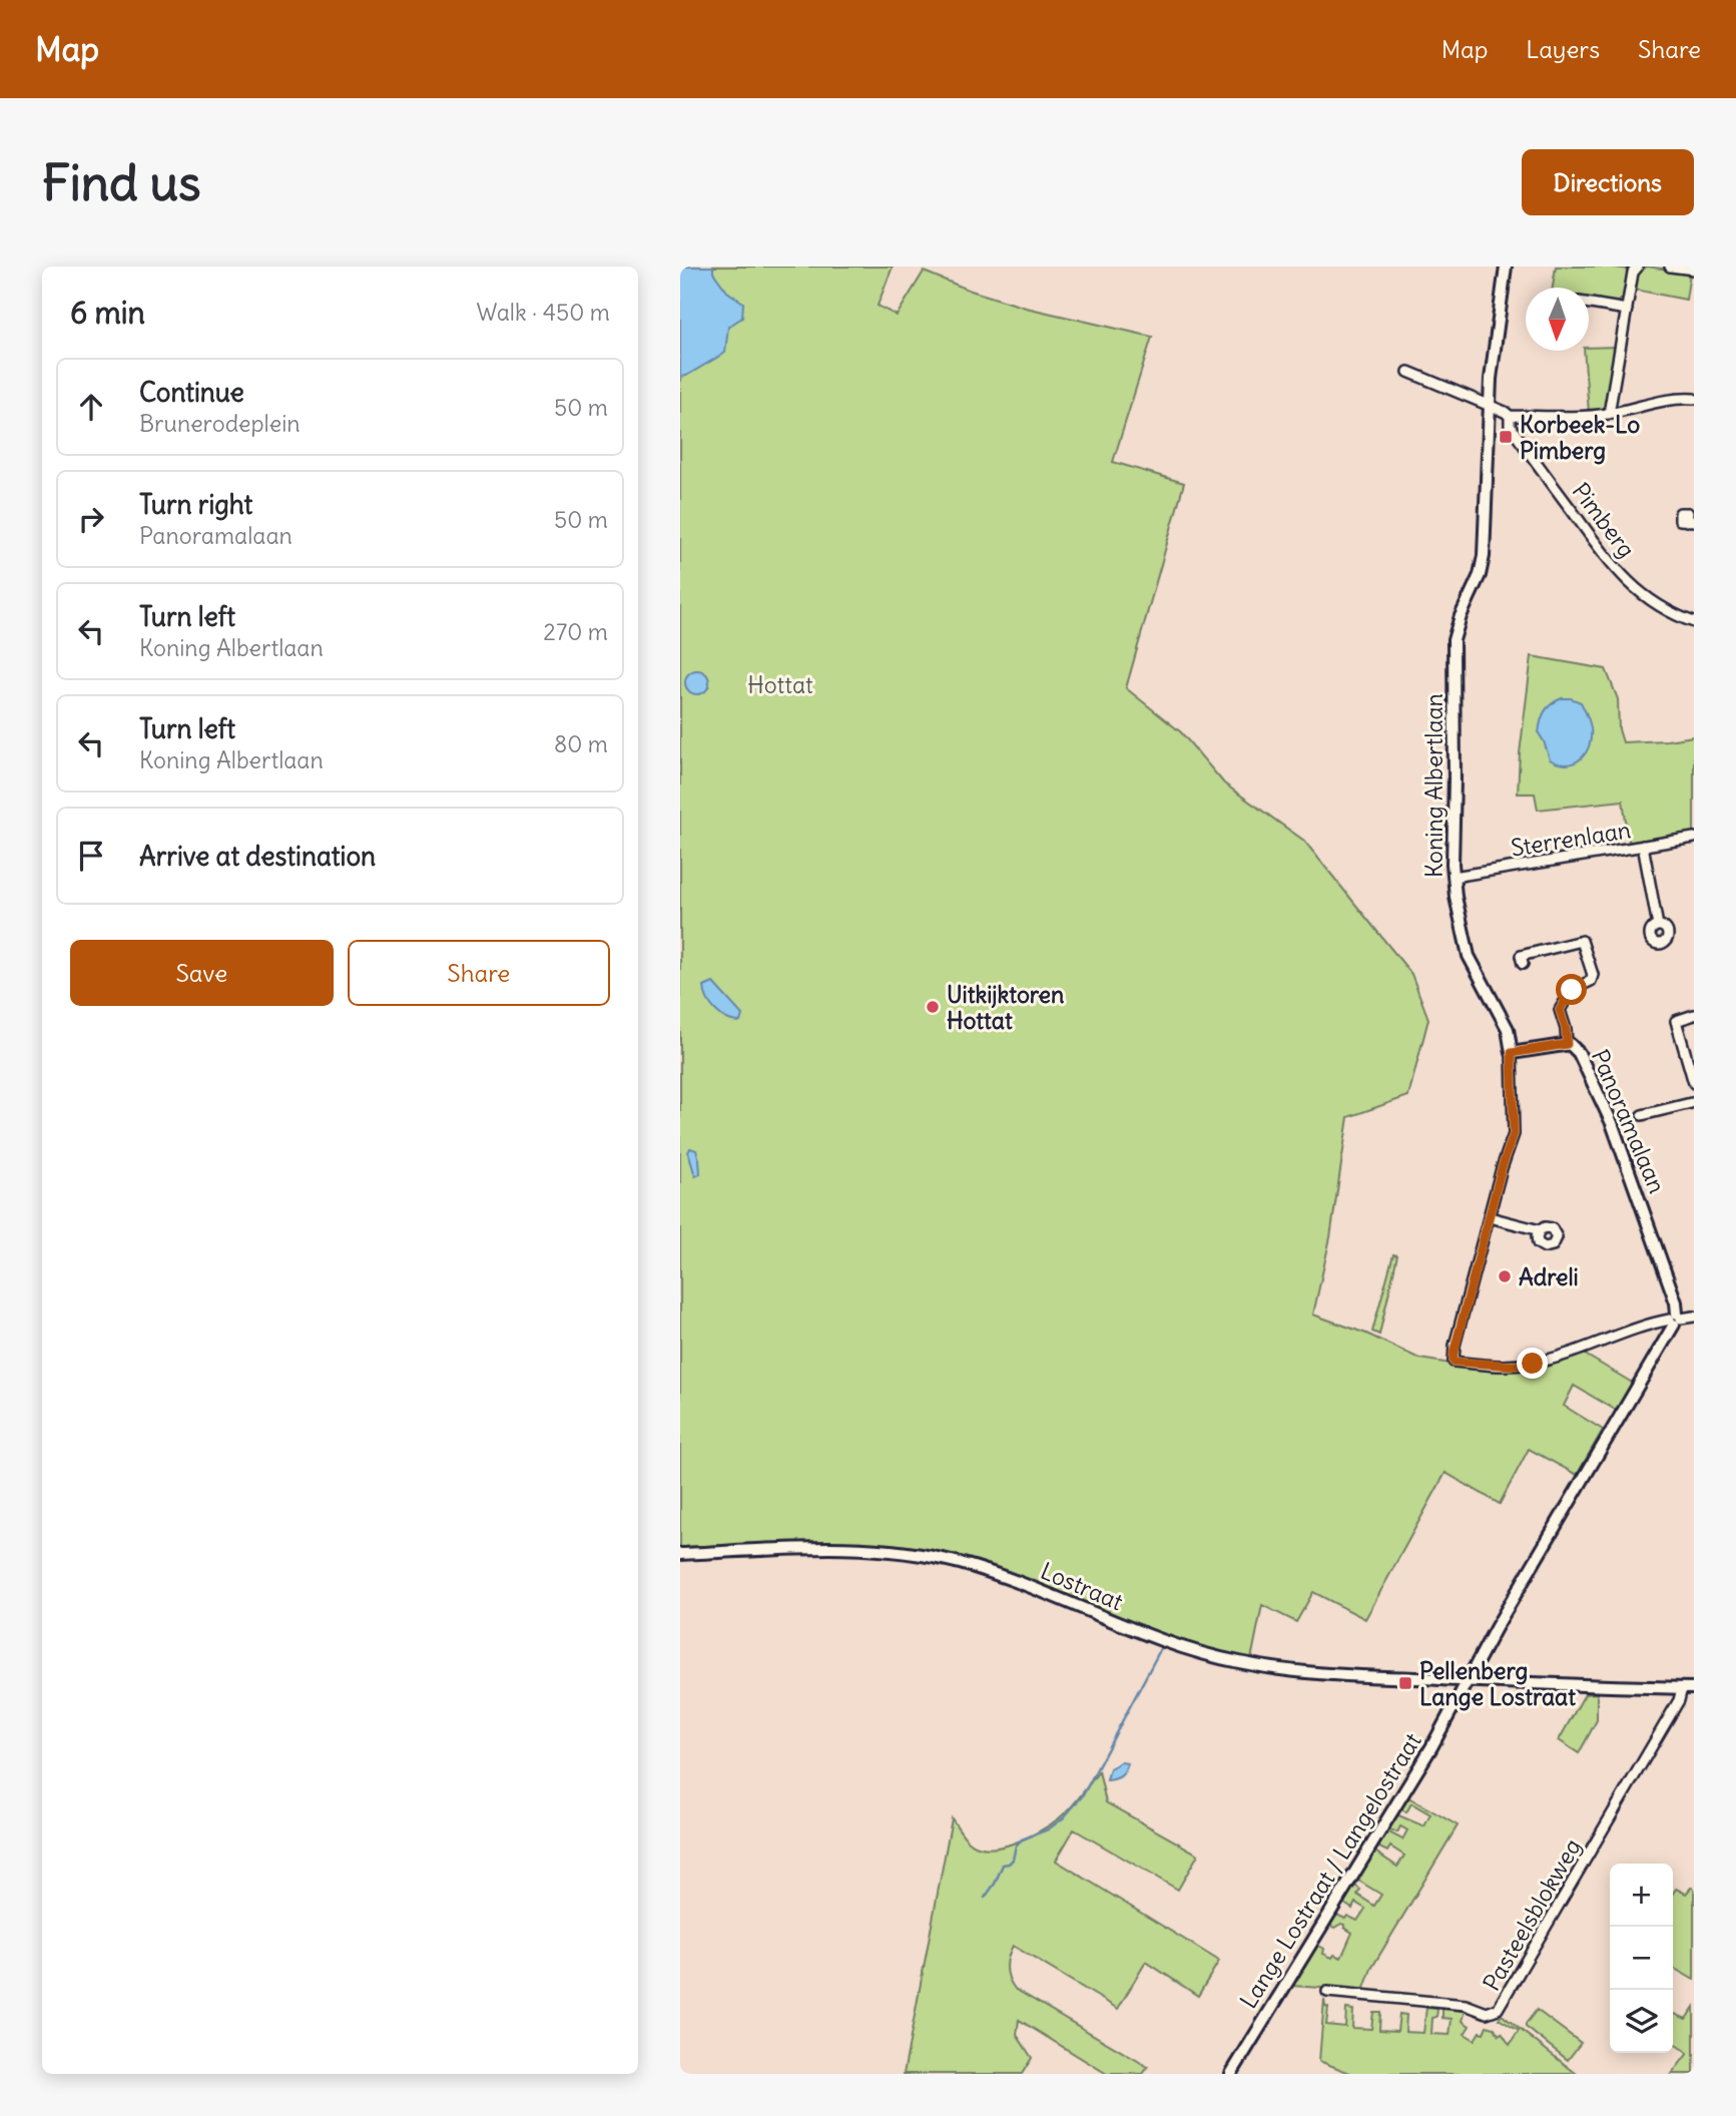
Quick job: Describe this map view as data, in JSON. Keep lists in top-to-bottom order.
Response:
{
  "streets": {
    "street": [
      "Pimberg",
      "Koning Albertlaan",
      "Sterrenlaan",
      "Panoramalaan",
      "Lostraat",
      "Lange Lostraat / Langelostraat",
      "Pasteelsblokweg"
    ]
  },
  "crossings": [
    ["Koning Albertlaan", "Sterrenlaan"],
    ["Koning Albertlaan", "Panoramalaan"],
    ["Koning Albertlaan", "Lange Lostraat / Langelostraat"],
    ["Panoramalaan", "Lange Lostraat / Langelostraat"],
    ["Lostraat", "Lange Lostraat / Langelostraat"],
    ["Lostraat", "Pasteelsblokweg"]
  ],
  "parks": ["Hottat"],
  "places": {
    "transit": ["Korbeek-Lo Pimberg", "Pellenberg Lange Lostraat"],
    "other": ["Uitkijktoren Hottat", "Adreli"]
  },
  "north": "bottom",
  "page": {
    "header": "Map",
    "nav": ["Map", "Layers", "Share"],
    "buttons": [
      "Directions",
      ["Save", "Share"]
    ],
    "title": "Find us",
    "heading": ["6 min", "Walk · 450 m"],
    "list": [
      ["Continue", "Brunerodeplein", "50 m"],
      ["Turn right", "Panoramalaan", "50 m"],
      ["Turn left", "Koning Albertlaan", "270 m"],
      ["Turn left", "Koning Albertlaan", "80 m"],
      "Arrive at destination"
    ],
    "map_buttons": ["+", "−"]
  }
}
